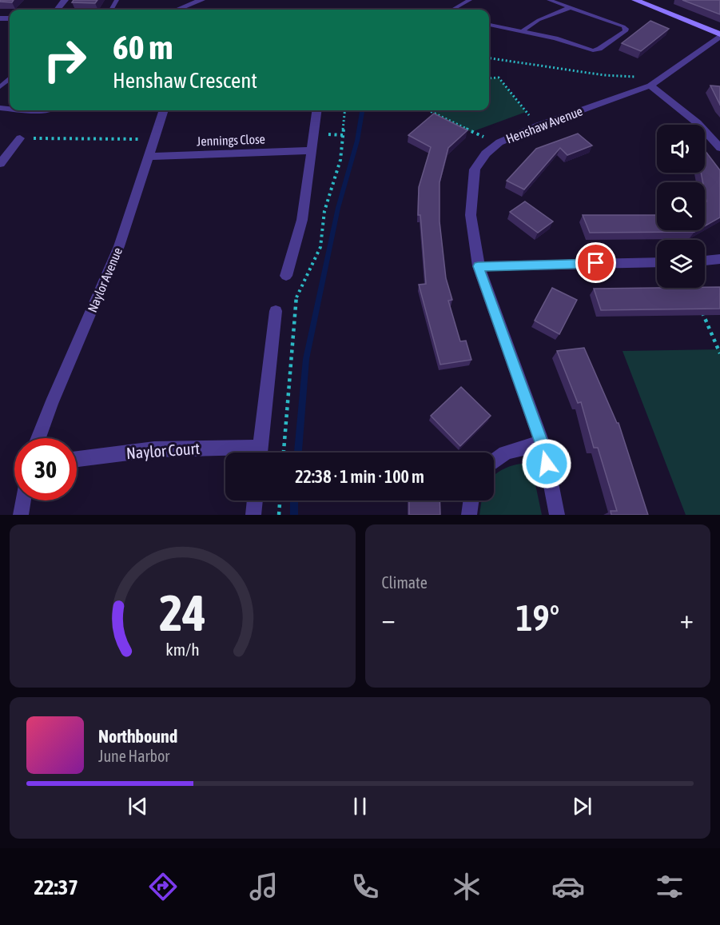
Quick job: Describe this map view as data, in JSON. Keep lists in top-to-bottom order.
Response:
{
  "streets": {
    "street": [
      "Henshaw Avenue",
      "Jennings Close",
      "Naylor Avenue",
      "Naylor Court"
    ]
  },
  "crossings": [
    ["Jennings Close", "Naylor Avenue"]
  ],
  "page": {
    "turn": ["60 m", "Henshaw Crescent"],
    "limit": "30",
    "trip": "22:38 · 1 min · 100 m",
    "tile": "Climate",
    "heat": ["−", "19°", "+"],
    "song": ["Northbound", "June Harbor"],
    "tabs": "22:37",
    "gauge": ["24", "km/h"]
  }
}
